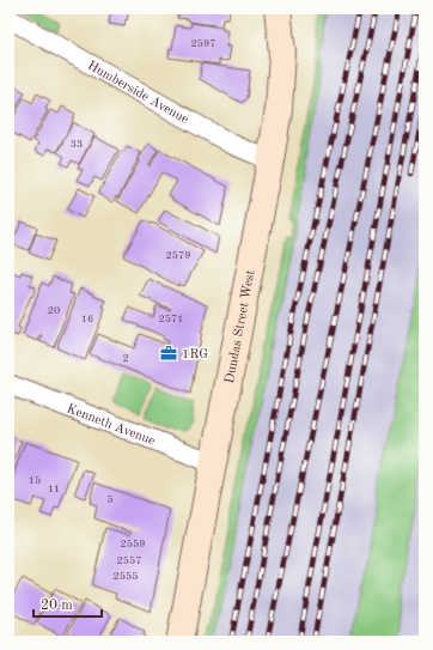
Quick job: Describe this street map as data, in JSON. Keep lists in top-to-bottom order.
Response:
{
  "streets": {
    "main road": ["Dundas Street West"],
    "street": ["Humberside Avenue", "Kenneth Avenue"]
  },
  "crossings": [
    ["Humberside Avenue", "Dundas Street West"],
    ["Dundas Street West", "Kenneth Avenue"]
  ],
  "places": {
    "office": ["1RG"]
  },
  "house_numbers": [
    "2597",
    "33",
    "2579",
    "20",
    "16",
    "2571",
    "2",
    "15",
    "11",
    "5",
    "2559",
    "2557",
    "2555"
  ],
  "scale_bar": "20 m"
}
